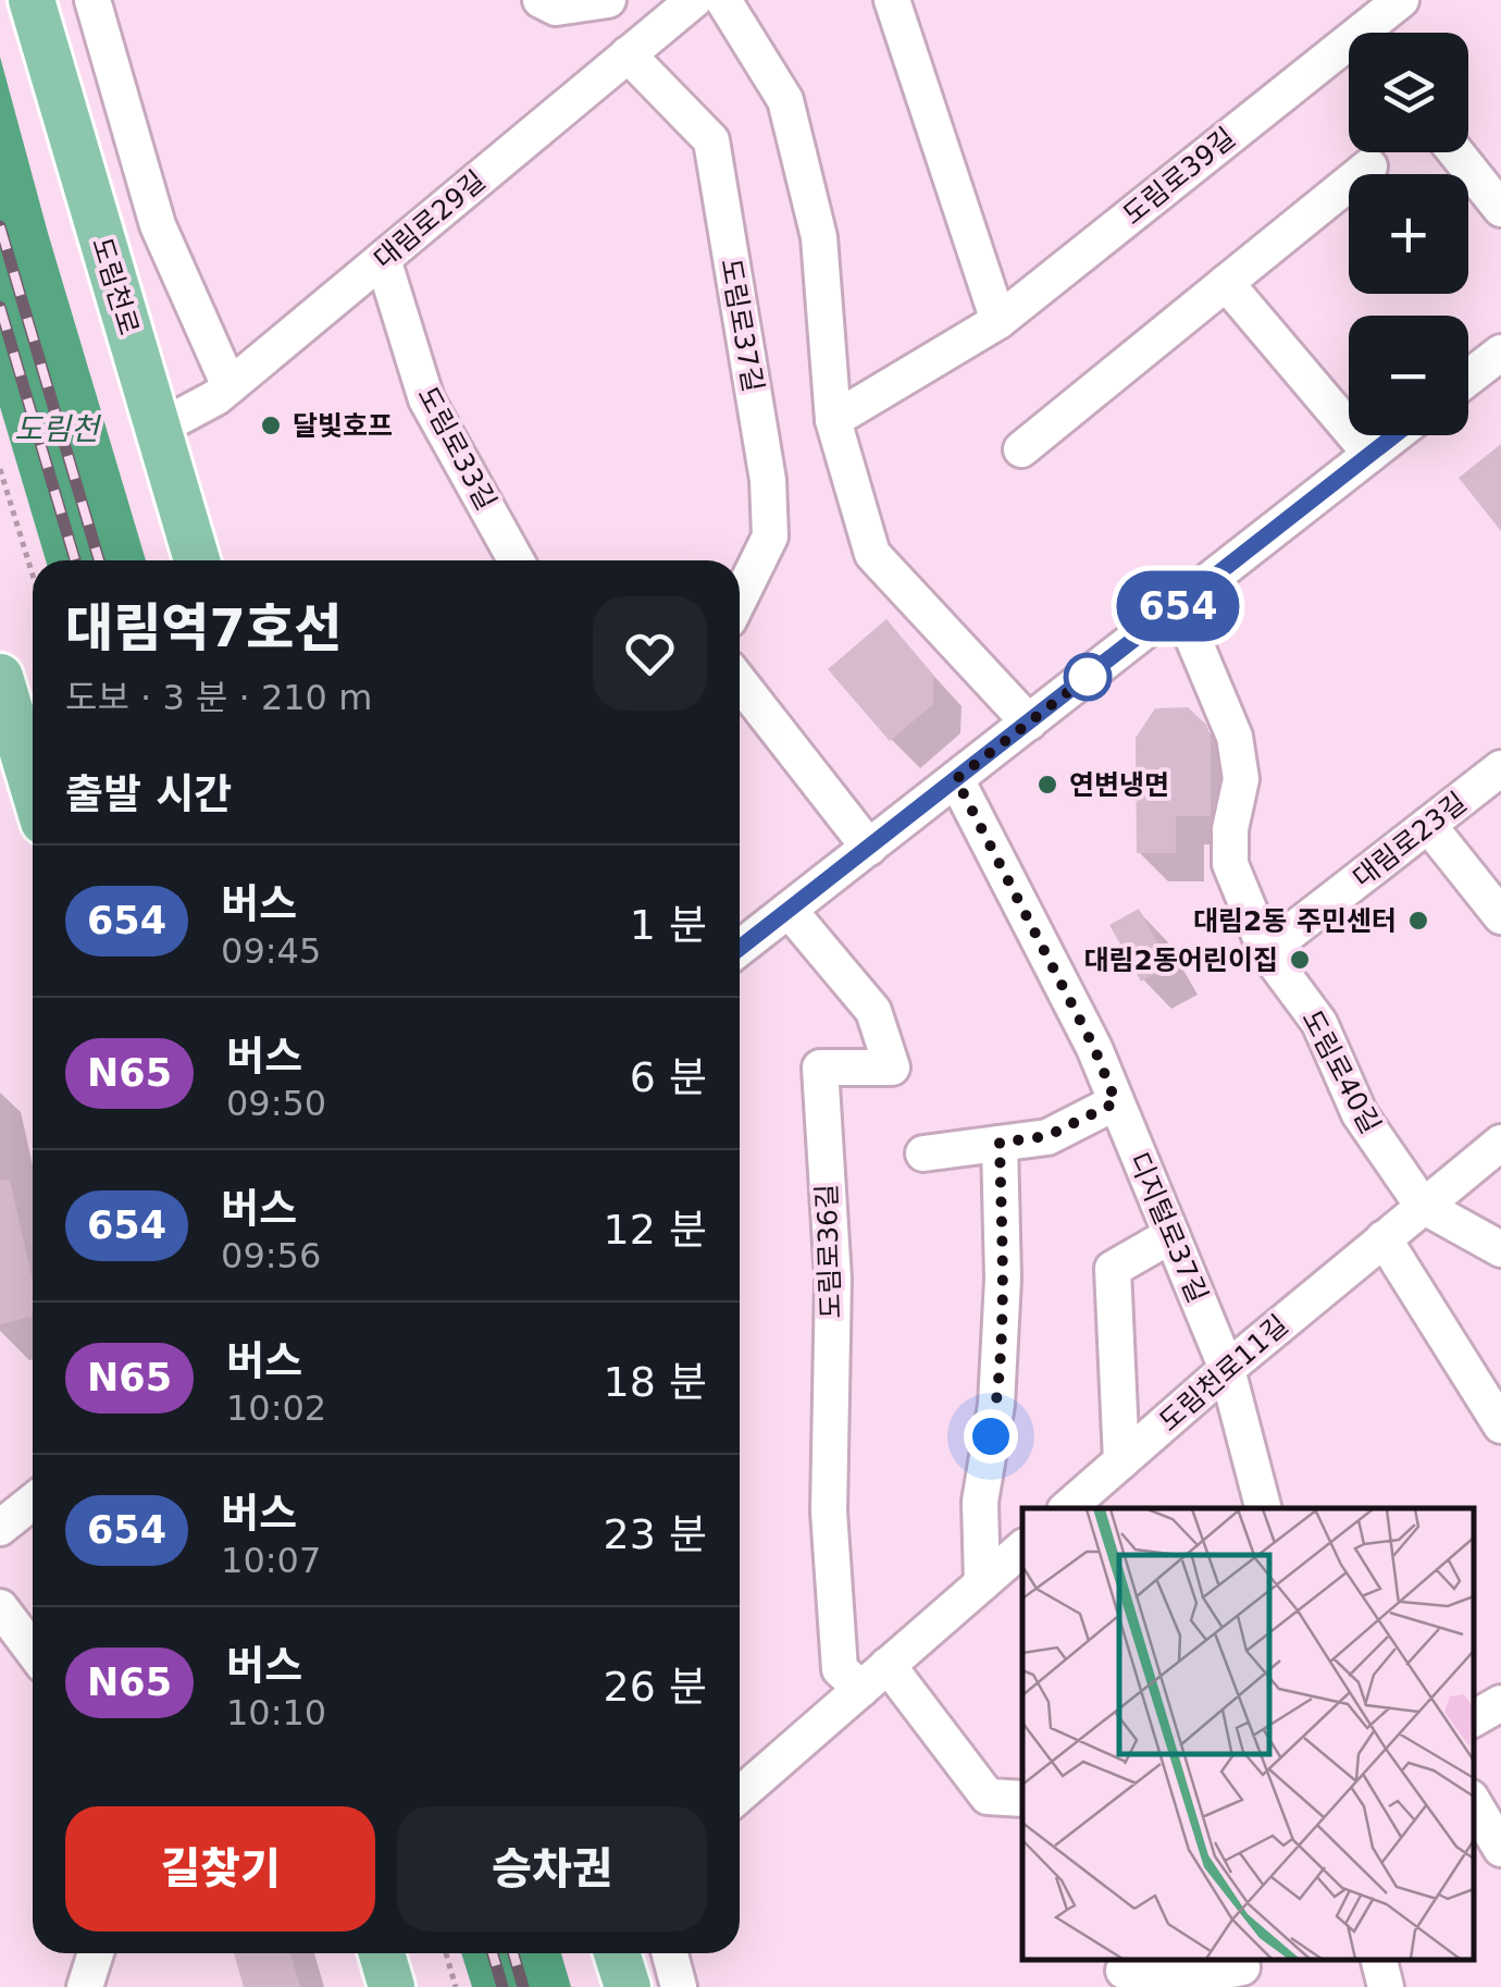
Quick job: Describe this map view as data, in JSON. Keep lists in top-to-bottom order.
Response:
{
  "streets": {
    "main road": ["도림천로"],
    "street": [
      "도림로39길",
      "대림로29길",
      "도림로37길",
      "도림로33길",
      "대림로23길",
      "도림로40길",
      "디지털로37길",
      "도림로36길",
      "도림천로11길"
    ]
  },
  "crossings": [
    ["대림로29길", "도림천로"],
    ["대림로29길", "도림로37길"],
    ["대림로29길", "도림로33길"],
    ["대림로23길", "도림로40길"],
    ["도림로40길", "도림천로11길"],
    ["디지털로37길", "도림천로11길"]
  ],
  "water": ["도림천"],
  "places": [
    "달빛호프",
    "연변냉면",
    "대림2동 주민센터",
    "대림2동어린이집"
  ],
  "lines": ["bus line 654"],
  "page": {
    "on_map": "654",
    "map_buttons": ["+", "−"],
    "heading": [
      ["대림역7호선", "도보 · 3 분 · 210 m"],
      "출발 시간"
    ],
    "list": [
      {
        "mark": "654",
        "name": "버스",
        "note": "09:45",
        "value": "1 분"
      },
      {
        "mark": "N65",
        "name": "버스",
        "note": "09:50",
        "value": "6 분"
      },
      {
        "mark": "654",
        "name": "버스",
        "note": "09:56",
        "value": "12 분"
      },
      {
        "mark": "N65",
        "name": "버스",
        "note": "10:02",
        "value": "18 분"
      },
      {
        "mark": "654",
        "name": "버스",
        "note": "10:07",
        "value": "23 분"
      },
      {
        "mark": "N65",
        "name": "버스",
        "note": "10:10",
        "value": "26 분"
      }
    ],
    "buttons": ["길찾기", "승차권"]
  }
}
